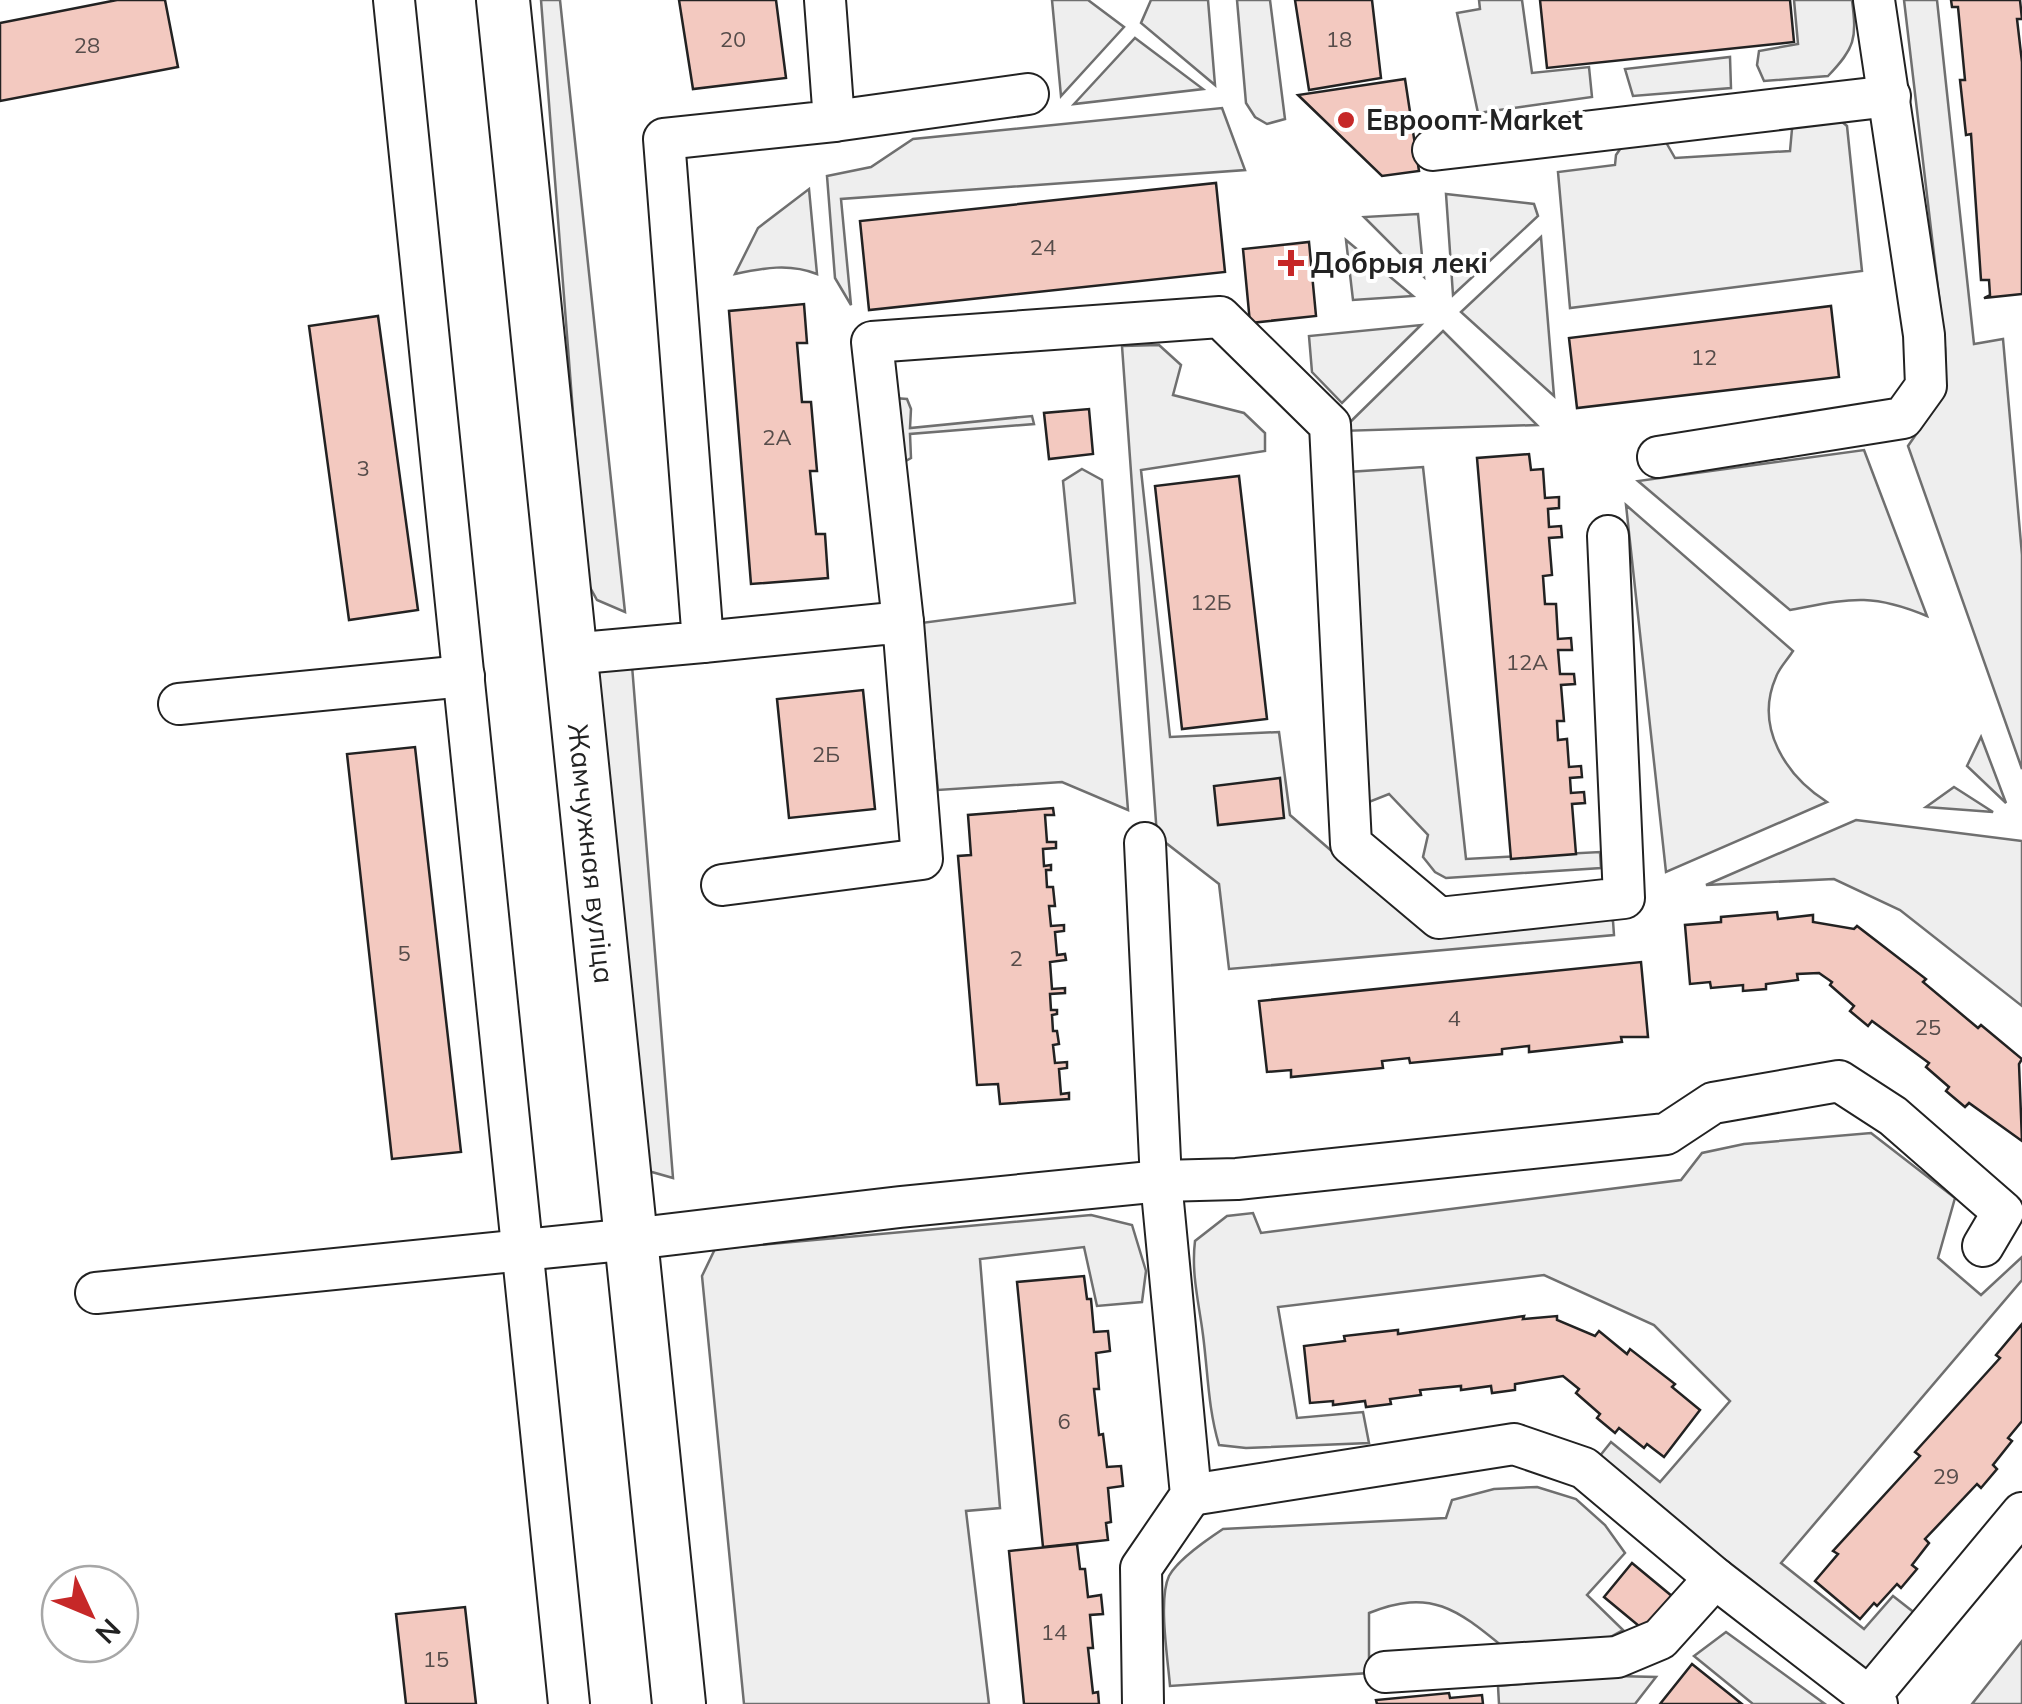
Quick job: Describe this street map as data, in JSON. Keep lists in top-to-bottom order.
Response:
{
  "streets": {
    "main road": ["Жамчужная вуліца"]
  },
  "places": {
    "other": ["Евроопт Market"],
    "health": ["Добрыя лекі"]
  },
  "house_numbers": [
    "20",
    "18",
    "28",
    "24",
    "12",
    "2А",
    "3",
    "12Б",
    "12А",
    "2Б",
    "5",
    "2",
    "4",
    "25",
    "6",
    "29",
    "14",
    "15"
  ],
  "north": "bottom right"
}
